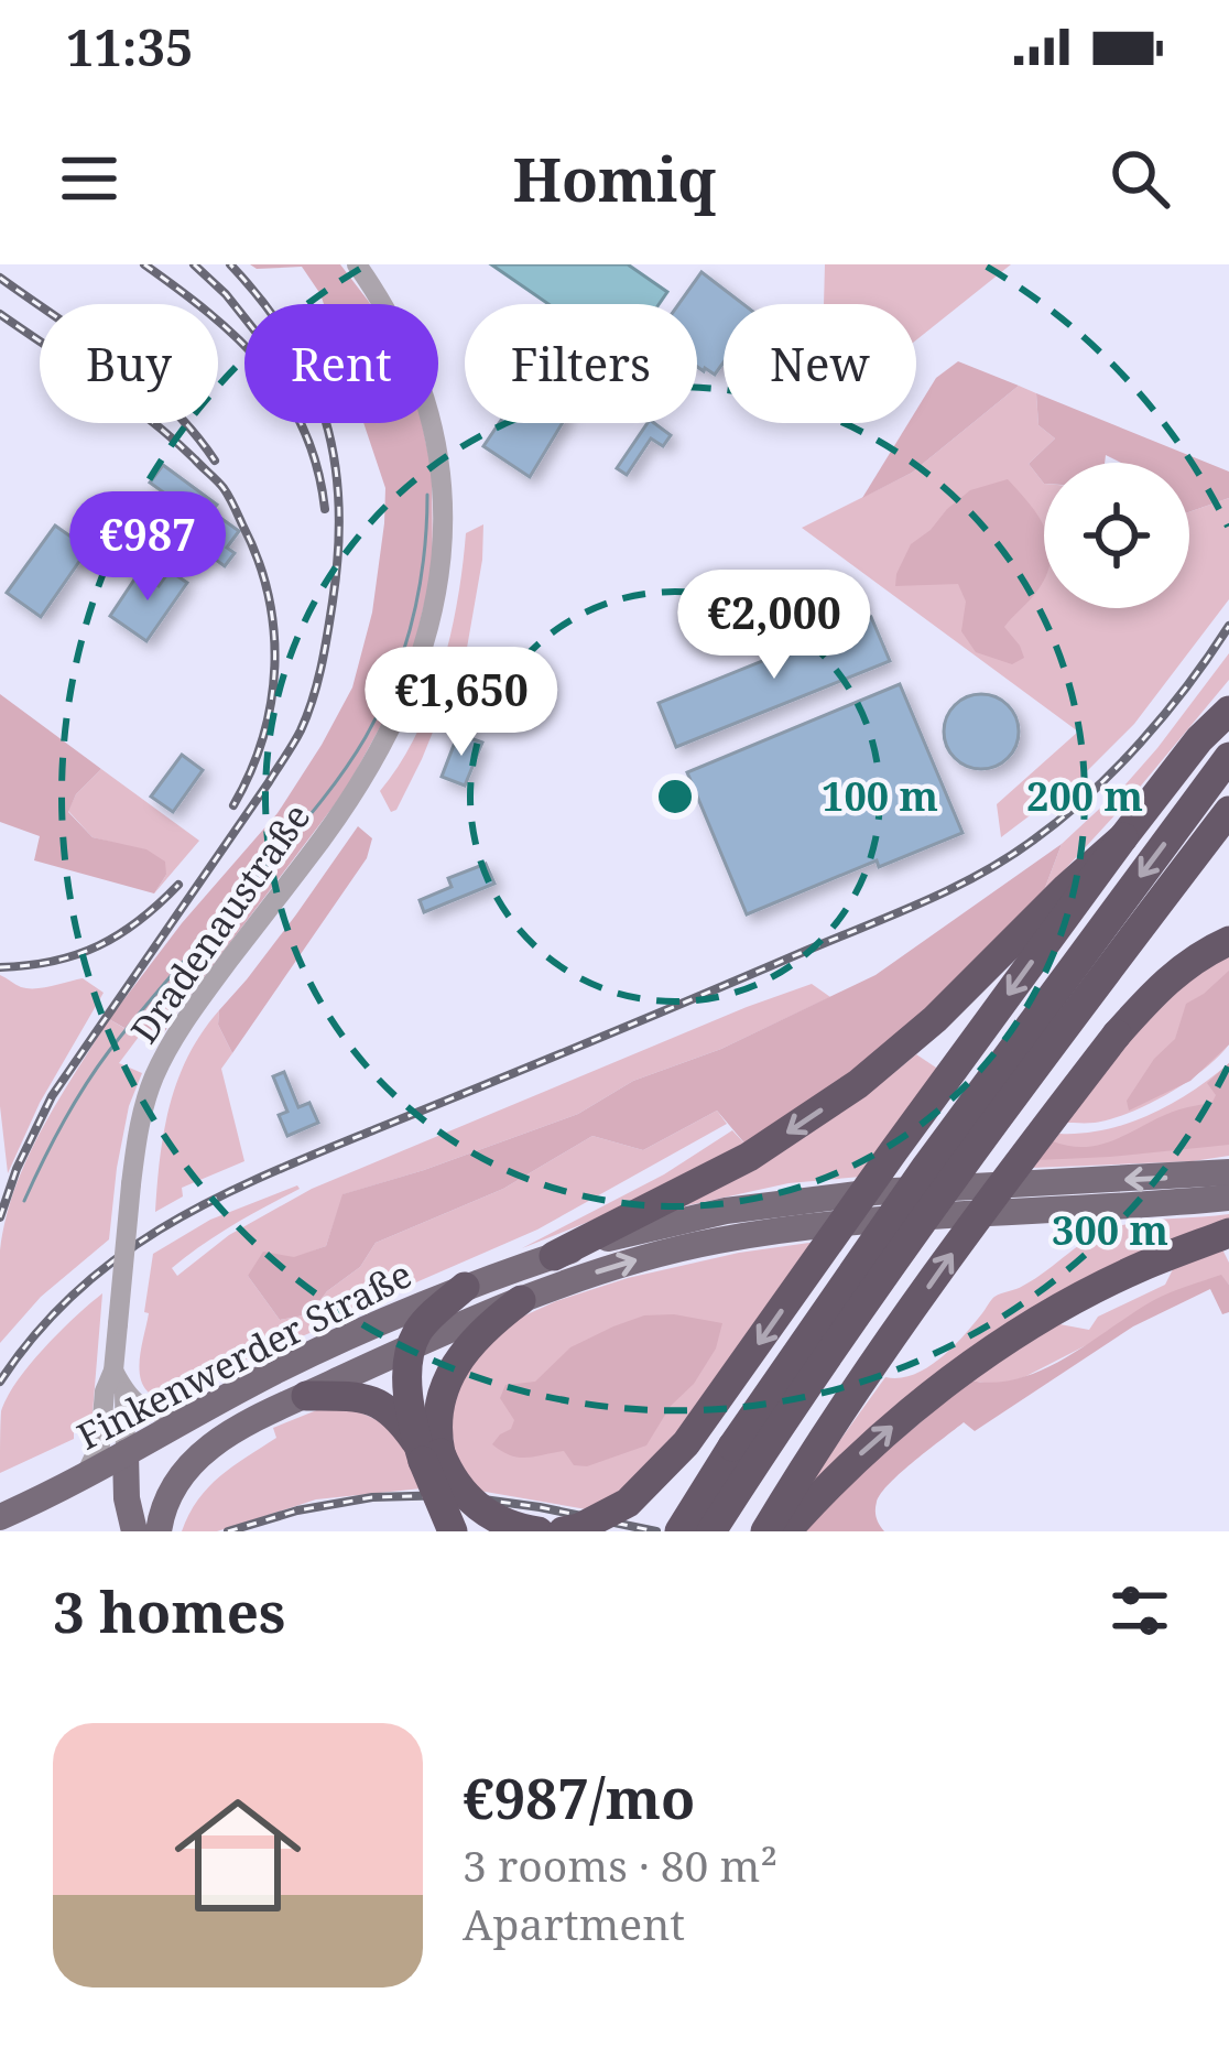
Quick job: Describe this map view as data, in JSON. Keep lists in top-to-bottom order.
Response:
{
  "streets": {
    "main road": ["Finkenwerder Straße"],
    "street": ["Dradenaustraße"]
  },
  "page": {
    "status": "11:35",
    "header": "Homiq",
    "chip": [
      "Buy",
      "Rent",
      "Filters",
      "New"
    ],
    "price": ["€987", "€2,000", "€1,650"],
    "heading": "3 homes",
    "list": [
      {
        "name": "€987/mo",
        "note": "3 rooms · 80 m² · Apartment"
      }
    ]
  },
  "rings": ["100 m", "200 m", "300 m"]
}
